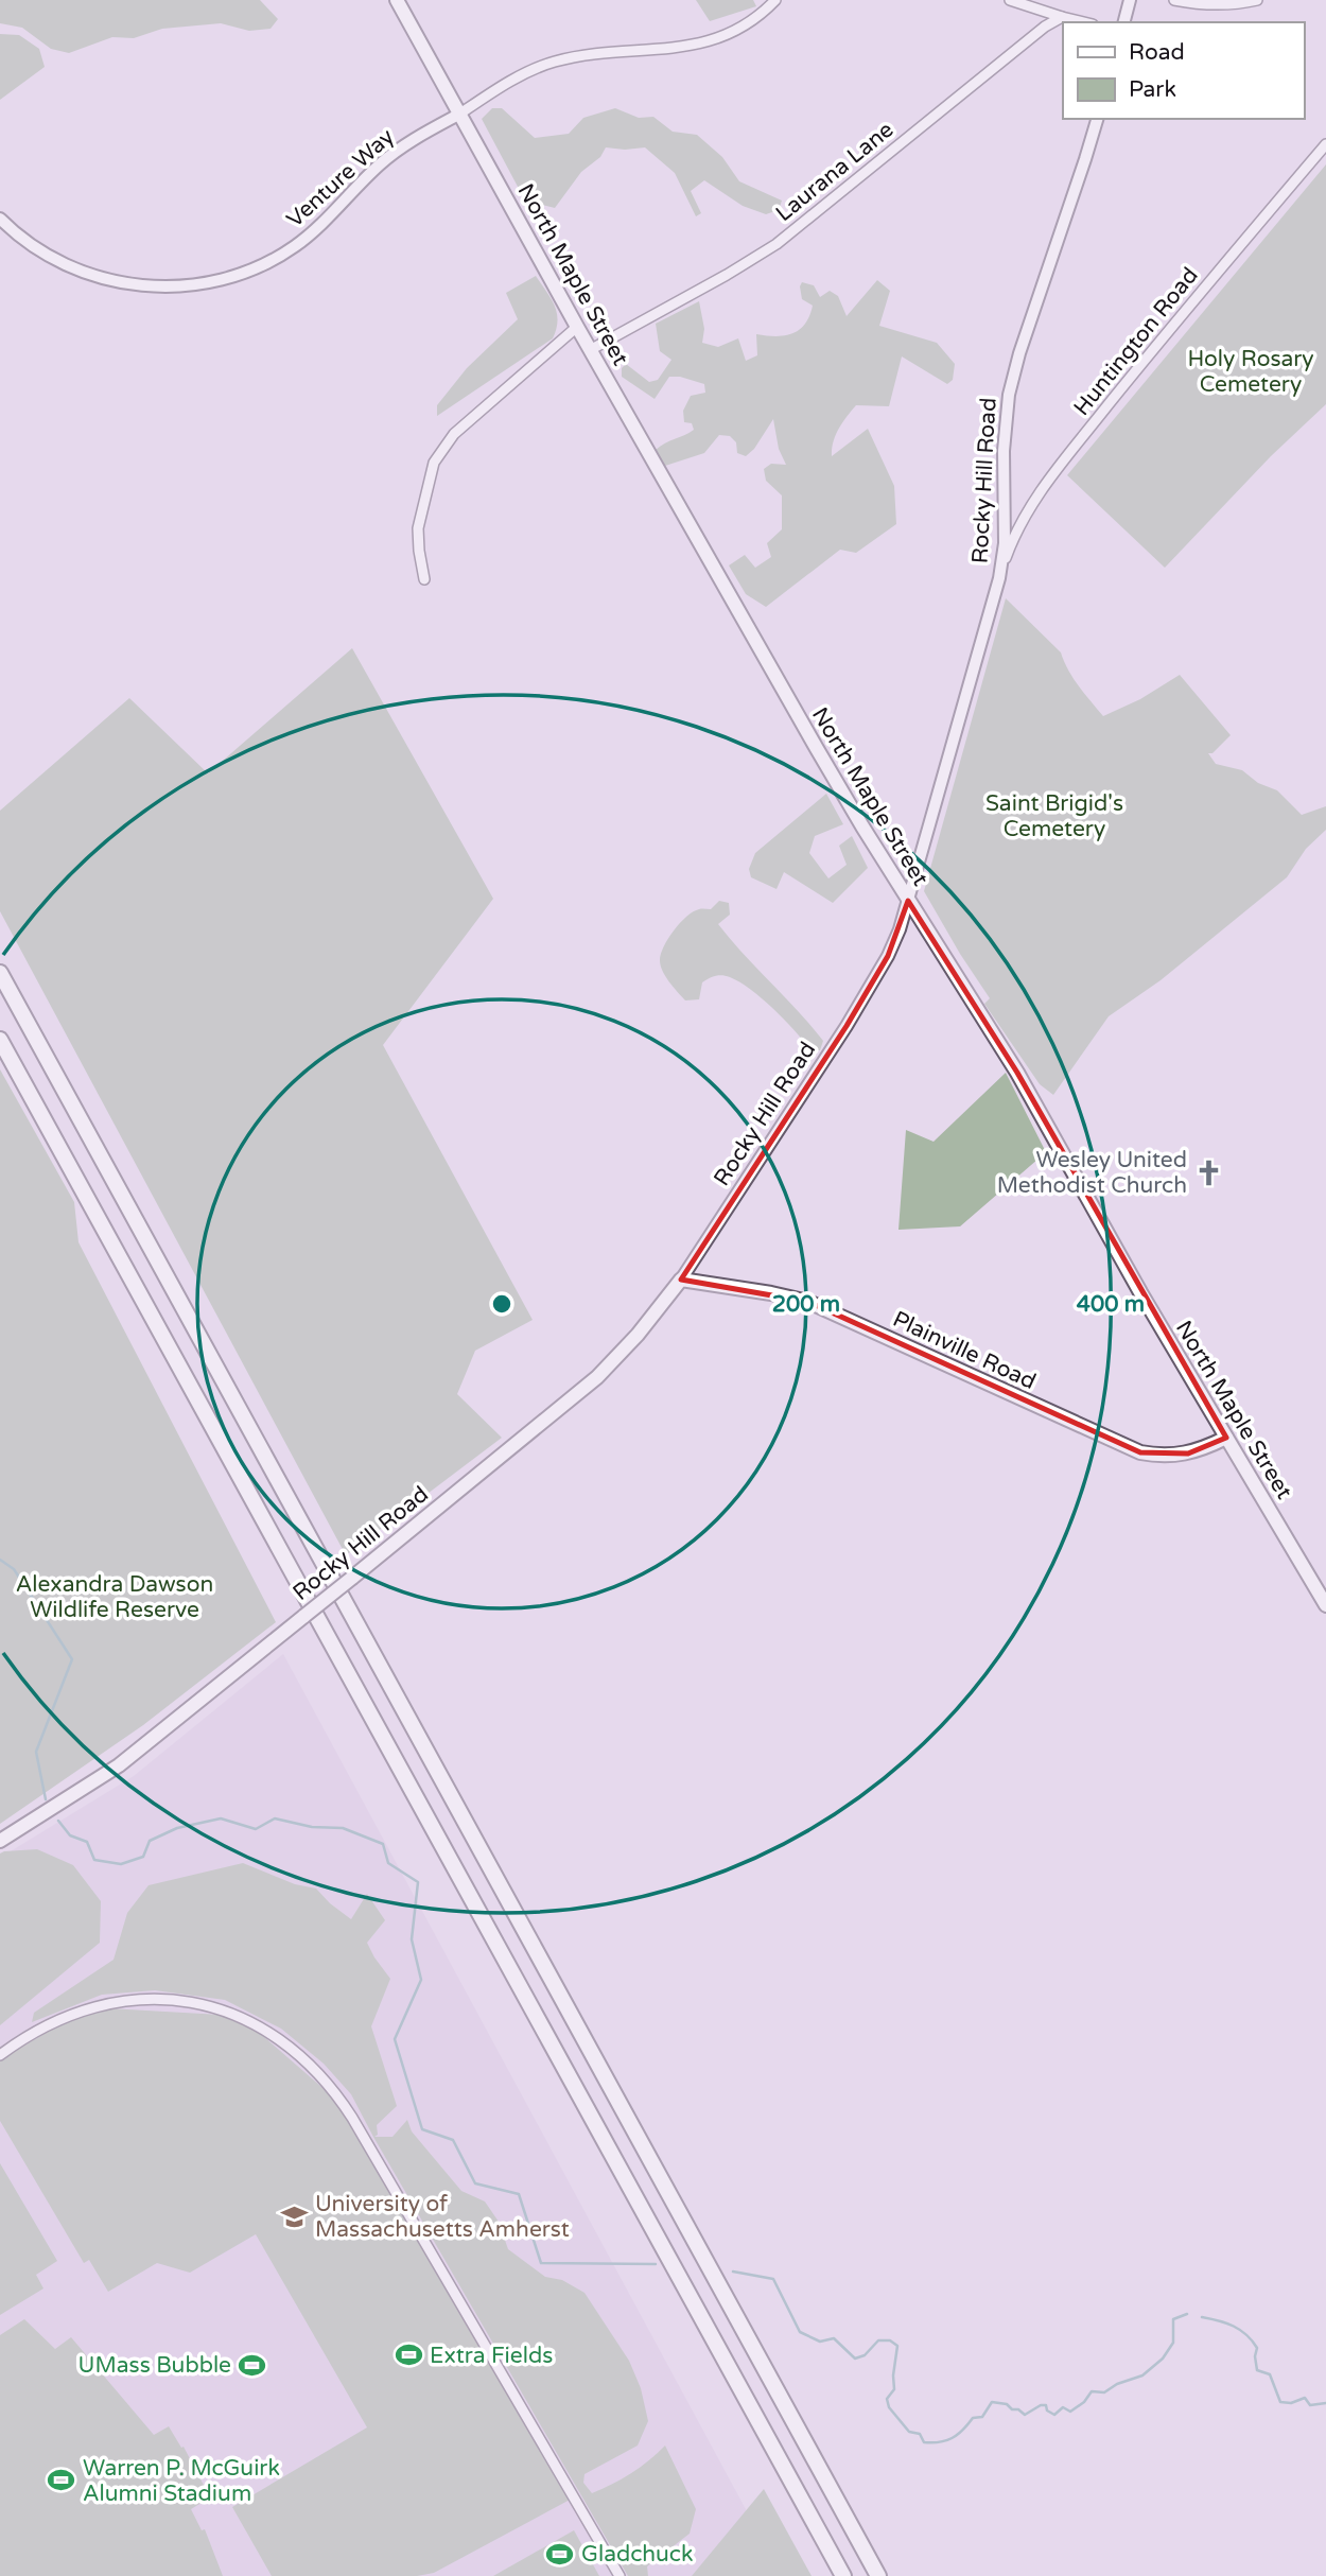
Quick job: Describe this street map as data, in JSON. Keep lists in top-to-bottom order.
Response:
{
  "streets": {
    "main road": ["North Maple Street", "Rocky Hill Road", "Plainville Road"],
    "street": ["Laurana Lane", "Venture Way", "Huntington Road"]
  },
  "crossings": [
    ["Laurana Lane", "North Maple Street"],
    ["Venture Way", "North Maple Street"],
    ["North Maple Street", "Rocky Hill Road"],
    ["North Maple Street", "Plainville Road"],
    ["Huntington Road", "Rocky Hill Road"],
    ["Rocky Hill Road", "Plainville Road"]
  ],
  "parks": ["Holy Rosary Cemetery", "Saint Brigid's Cemetery", "Alexandra Dawson Wildlife Reserve"],
  "places": {
    "church": ["Wesley United Methodist Church"],
    "school or university": ["University of Massachusetts Amherst"],
    "sports": [
      "Extra Fields",
      "UMass Bubble",
      "Warren P. McGuirk Alumni Stadium",
      "Gladchuck"
    ]
  },
  "legend": ["Road", "Park"],
  "rings": ["200 m", "400 m"]
}
